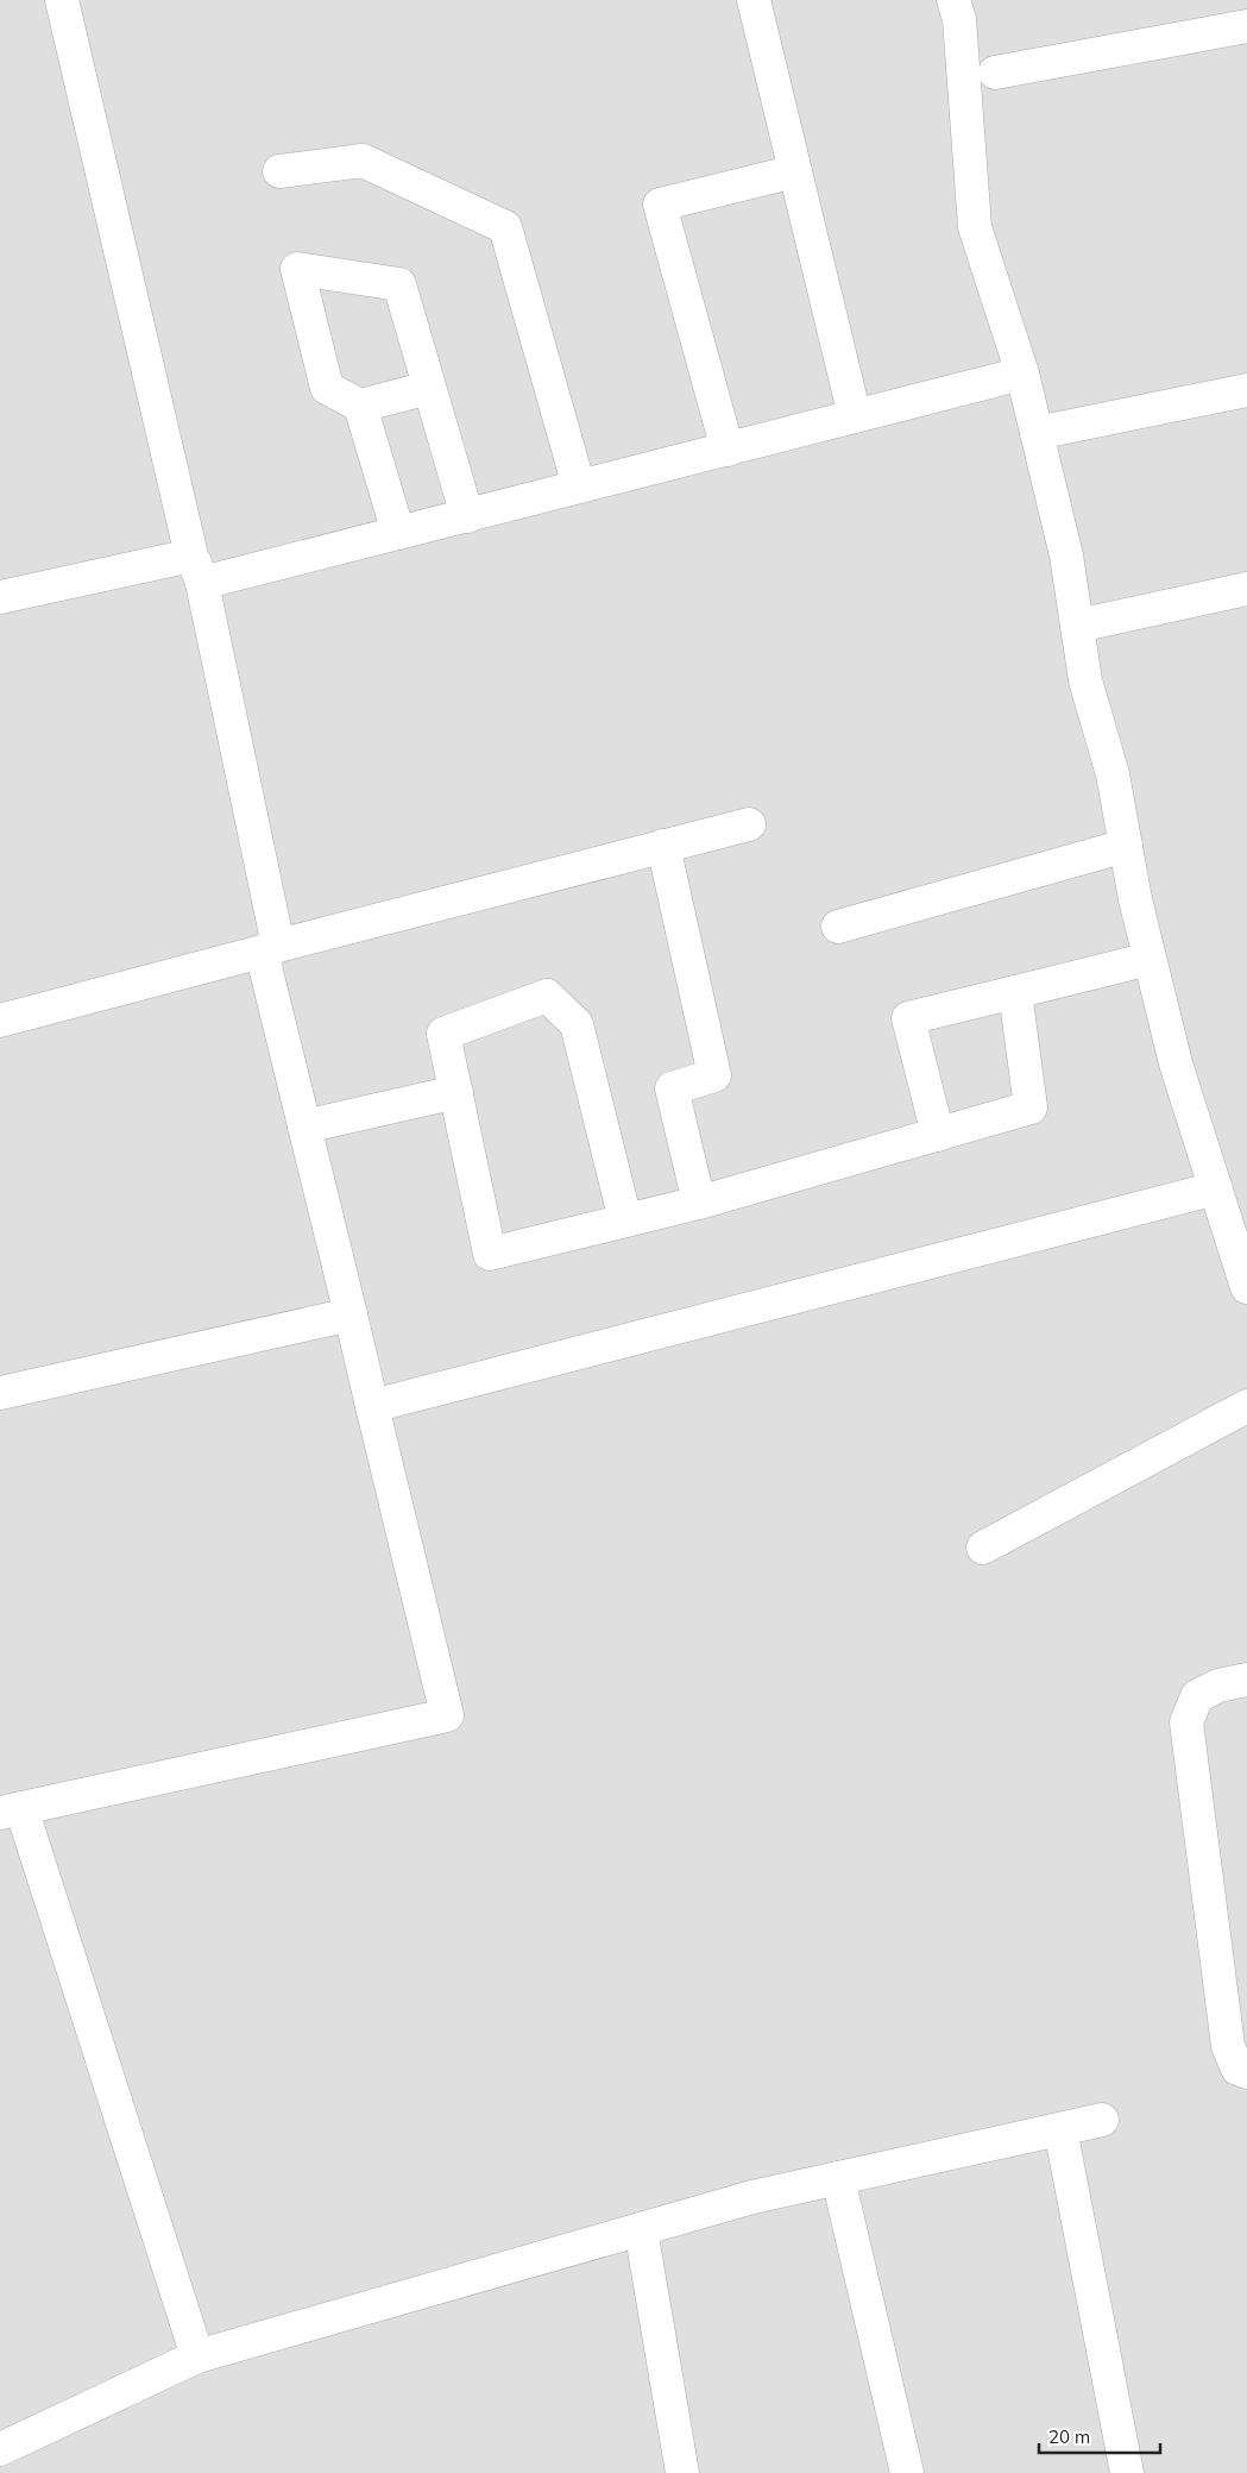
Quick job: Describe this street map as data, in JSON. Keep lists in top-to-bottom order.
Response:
{
  "scale_bar": "20 m"
}
